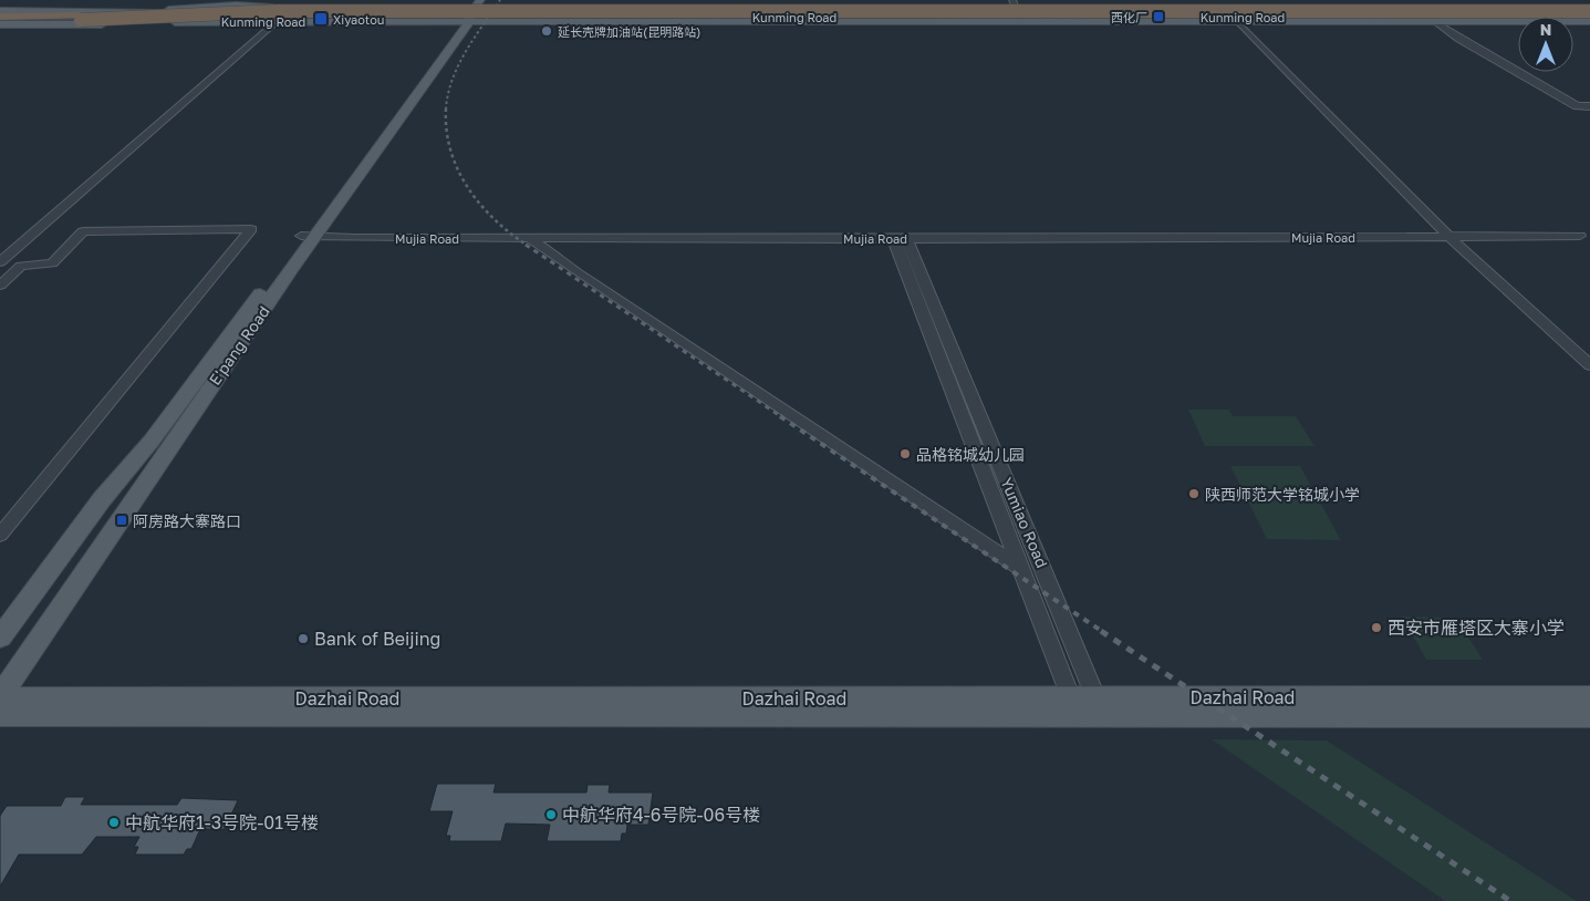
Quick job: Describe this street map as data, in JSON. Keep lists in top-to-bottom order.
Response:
{
  "streets": {
    "main road": ["Kunming Road", "E'pang Road", "Dazhai Road"],
    "street": ["Mujia Road", "Yumiao Road"]
  },
  "crossings": [
    ["Kunming Road", "E'pang Road"],
    ["Mujia Road", "E'pang Road"],
    ["Mujia Road", "Yumiao Road"],
    ["E'pang Road", "Dazhai Road"],
    ["Yumiao Road", "Dazhai Road"]
  ],
  "places": {
    "transit": ["西化厂", "Xiyaotou", "阿房路大寨路口"],
    "other": [
      "延长壳牌加油站(昆明路站)",
      "品格铭城幼儿园",
      "陕西师范大学铭城小学",
      "西安市雁塔区大寨小学",
      "Bank of Beijing",
      "中航华府4-6号院-06号楼",
      "中航华府1-3号院-01号楼"
    ]
  },
  "north": "top"
}
